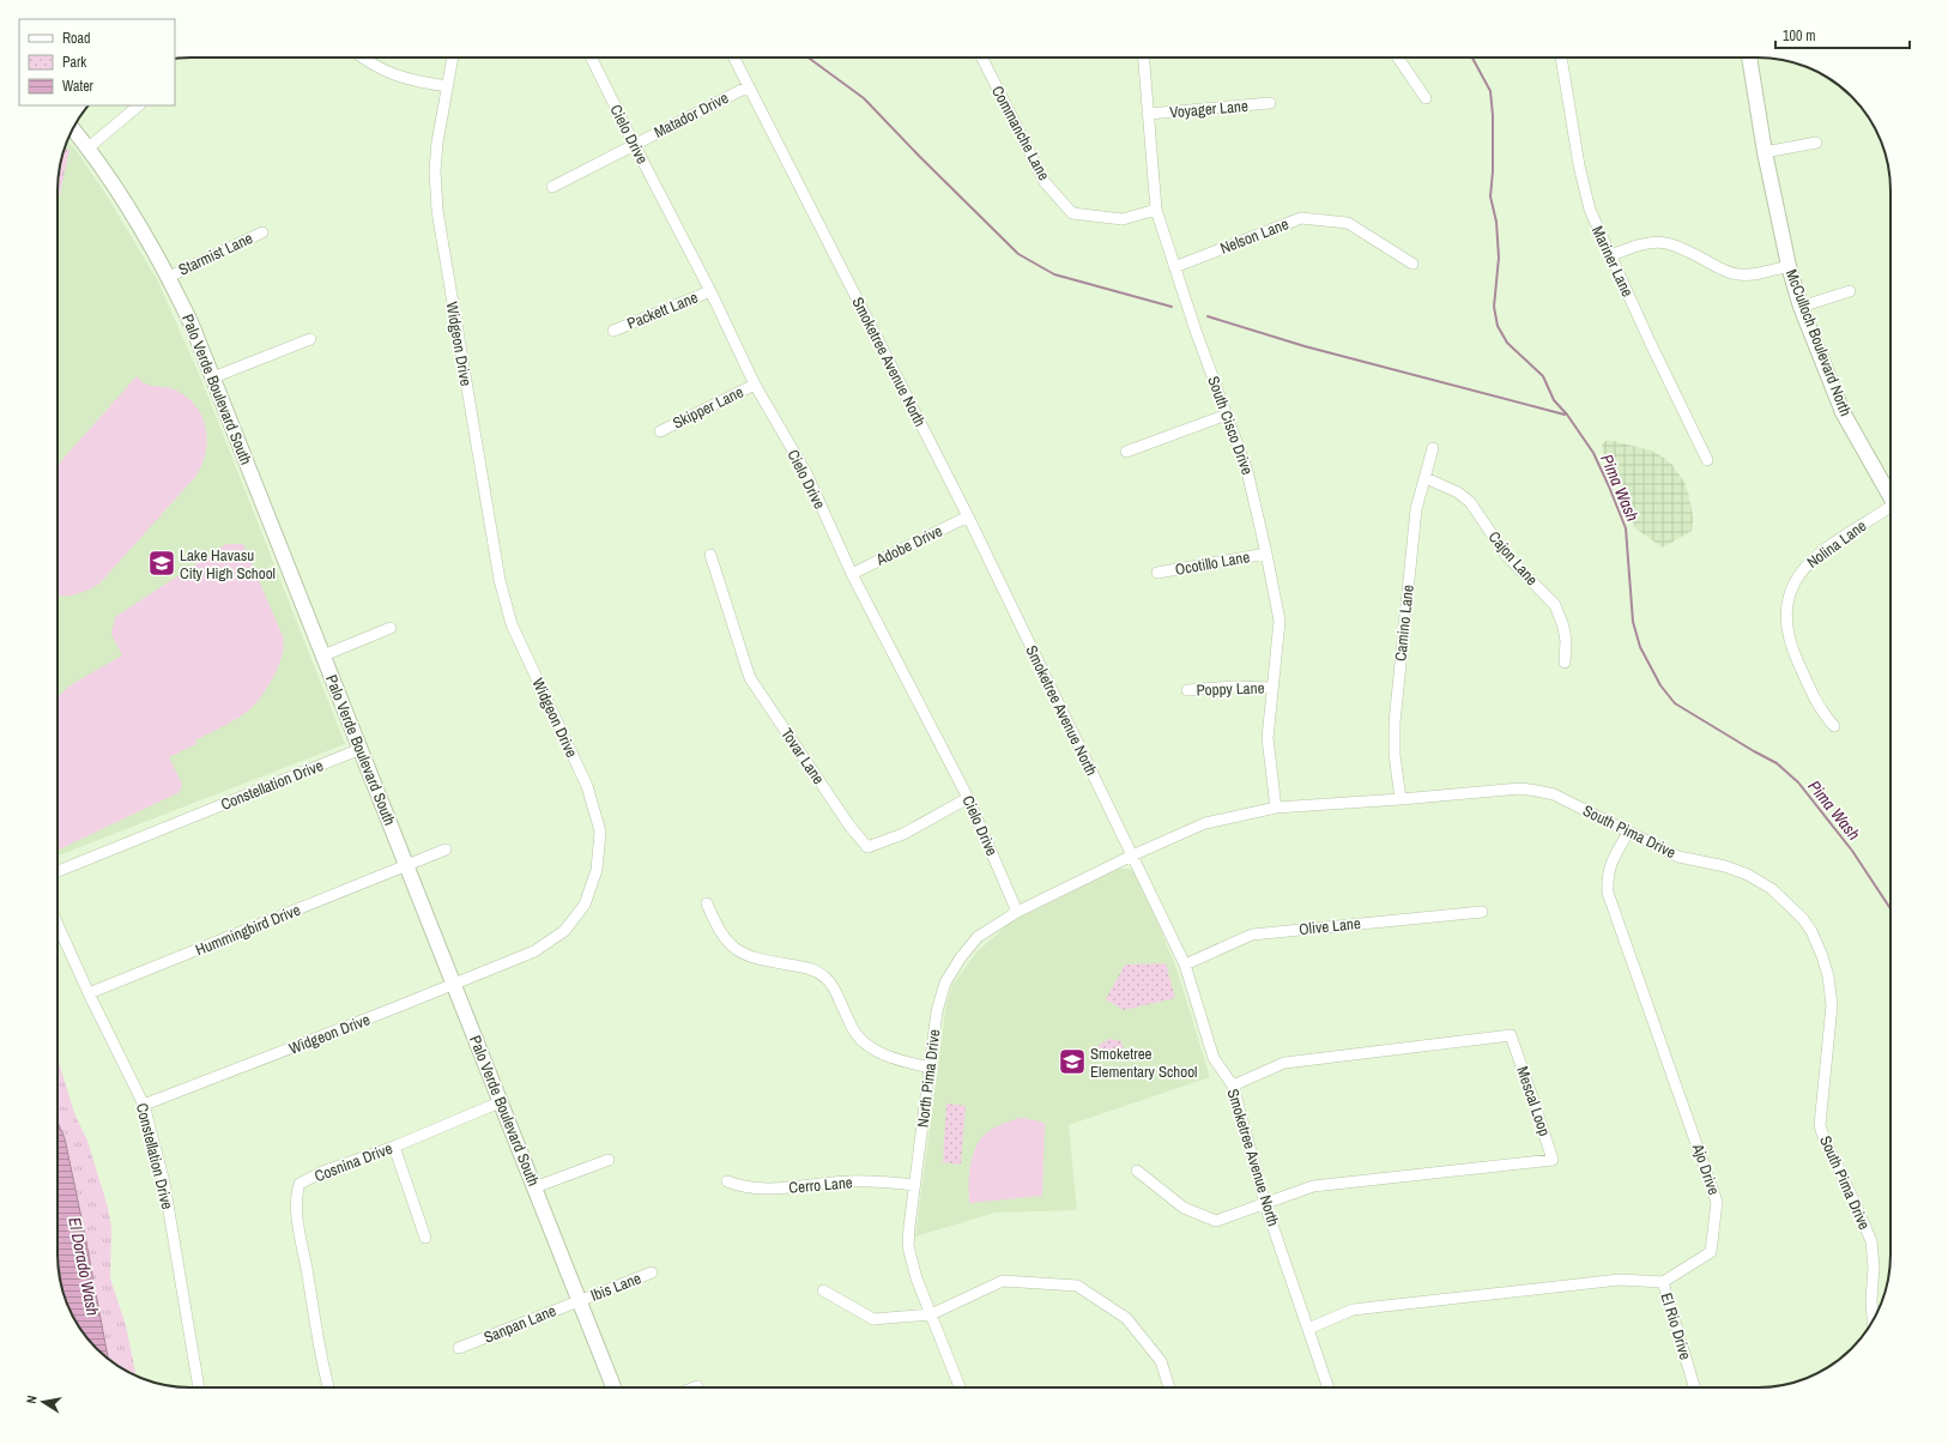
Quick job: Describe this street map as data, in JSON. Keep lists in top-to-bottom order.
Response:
{
  "streets": {
    "main road": ["McCulloch Boulevard North", "Palo Verde Boulevard South"],
    "street": [
      "Voyager Lane",
      "Matador Drive",
      "Commanche Lane",
      "Cielo Drive",
      "Nelson Lane",
      "Starmist Lane",
      "Mariner Lane",
      "Packett Lane",
      "Widgeon Drive",
      "Smoketree Avenue North",
      "Skipper Lane",
      "South Cisco Drive",
      "Nolina Lane",
      "Adobe Drive",
      "Cajon Lane",
      "Ocotillo Lane",
      "Camino Lane",
      "Poppy Lane",
      "Tovar Lane",
      "Constellation Drive",
      "South Pima Drive",
      "Olive Lane",
      "Hummingbird Drive",
      "North Pima Drive",
      "Mescal Loop",
      "Cosnina Drive",
      "Ajo Drive",
      "Cerro Lane",
      "Ibis Lane",
      "Sanpan Lane",
      "El Rio Drive"
    ]
  },
  "crossings": [
    ["Voyager Lane", "South Cisco Drive"],
    ["Matador Drive", "Cielo Drive"],
    ["Matador Drive", "Smoketree Avenue North"],
    ["Commanche Lane", "South Cisco Drive"],
    ["Cielo Drive", "Packett Lane"],
    ["Cielo Drive", "Skipper Lane"],
    ["Cielo Drive", "Adobe Drive"],
    ["Cielo Drive", "Tovar Lane"],
    ["Cielo Drive", "North Pima Drive"],
    ["Nelson Lane", "South Cisco Drive"],
    ["Starmist Lane", "Palo Verde Boulevard South"],
    ["Widgeon Drive", "Palo Verde Boulevard South"],
    ["Widgeon Drive", "Constellation Drive"],
    ["Smoketree Avenue North", "Adobe Drive"],
    ["Smoketree Avenue North", "South Pima Drive"],
    ["Smoketree Avenue North", "Olive Lane"],
    ["Smoketree Avenue North", "North Pima Drive"],
    ["Smoketree Avenue North", "Mescal Loop"],
    ["Palo Verde Boulevard South", "Constellation Drive"],
    ["Palo Verde Boulevard South", "Hummingbird Drive"],
    ["Palo Verde Boulevard South", "Cosnina Drive"],
    ["Palo Verde Boulevard South", "Ibis Lane"],
    ["Palo Verde Boulevard South", "Sanpan Lane"],
    ["South Cisco Drive", "Ocotillo Lane"],
    ["South Cisco Drive", "Poppy Lane"],
    ["South Cisco Drive", "South Pima Drive"],
    ["Cajon Lane", "Camino Lane"],
    ["Camino Lane", "South Pima Drive"],
    ["Constellation Drive", "Hummingbird Drive"],
    ["South Pima Drive", "North Pima Drive"],
    ["South Pima Drive", "Ajo Drive"],
    ["North Pima Drive", "Cerro Lane"],
    ["Ajo Drive", "El Rio Drive"],
    ["Ibis Lane", "Sanpan Lane"]
  ],
  "water": ["Pima Wash", "El Dorado Wash"],
  "places": {
    "school or university": ["Lake Havasu City High School", "Smoketree Elementary School"]
  },
  "legend": ["Road", "Park", "Water"],
  "scale_bar": "100 m",
  "north": "left"
}
